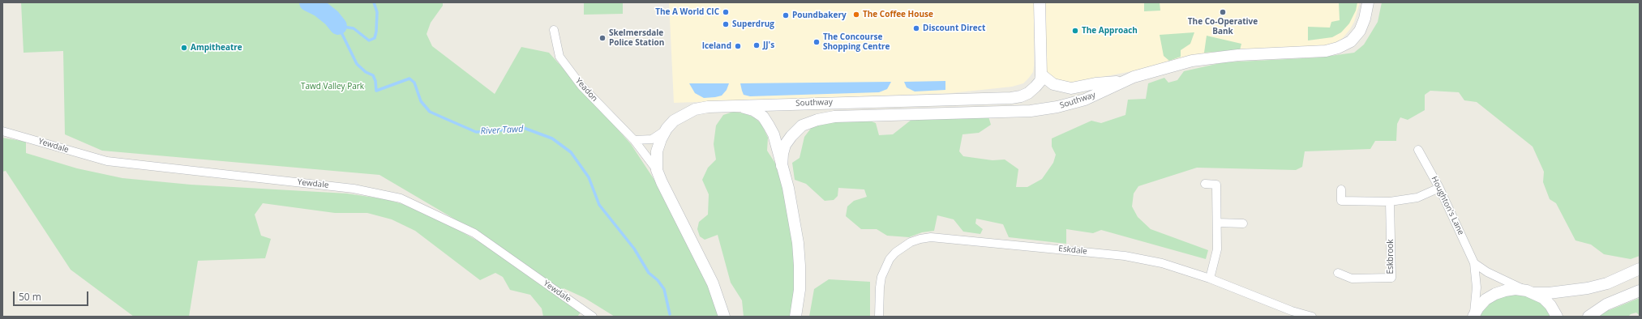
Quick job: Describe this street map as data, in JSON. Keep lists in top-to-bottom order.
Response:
{
  "streets": {
    "street": [
      "Yeadon",
      "Southway",
      "Yewdale",
      "Houghton's Lane",
      "Eskdale",
      "Eskbrook"
    ]
  },
  "crossings": [
    ["Yeadon", "Southway"]
  ],
  "water": ["River Tawd"],
  "parks": ["Tawd Valley Park"],
  "places": [
    "The A World CIC",
    "The Co-Operative Bank",
    "The Coffee House",
    "Poundbakery",
    "Superdrug",
    "Discount Direct",
    "The Approach",
    "Skelmersdale Police Station",
    "The Concourse Shopping Centre",
    "JJ's",
    "Iceland",
    "Ampitheatre"
  ],
  "scale_bar": "50 m"
}
